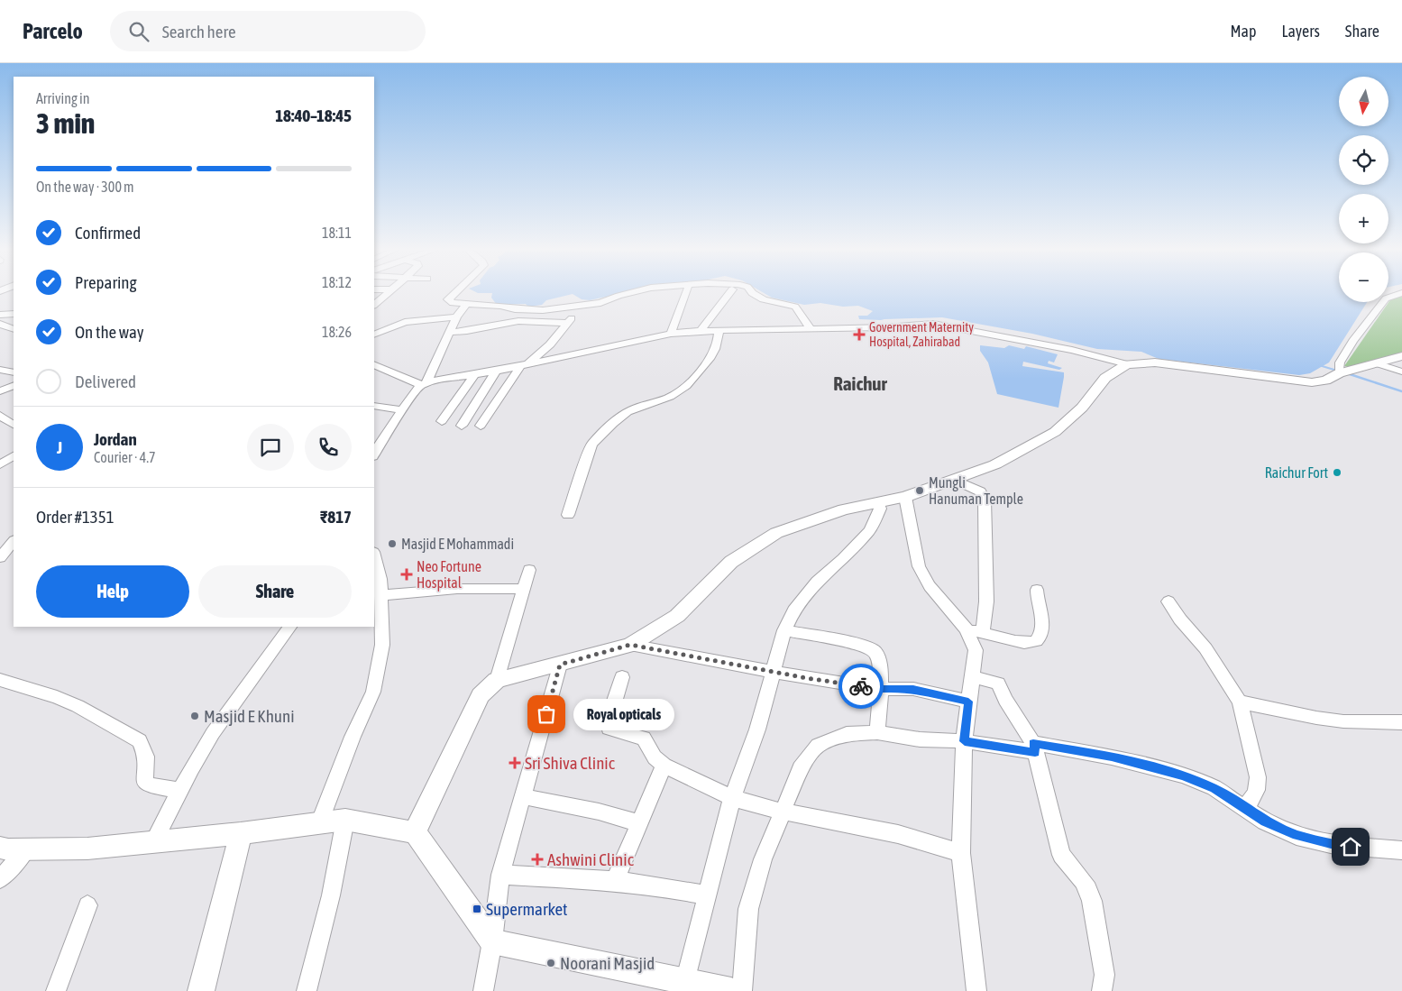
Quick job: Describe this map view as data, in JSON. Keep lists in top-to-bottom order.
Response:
{
  "districts": ["Raichur"],
  "places": {
    "health": [
      "Government Maternity Hospital, Zahirabad",
      "Neo Fortune Hospital",
      "Sri Shiva Clinic",
      "Ashwini Clinic"
    ],
    "other": [
      "Raichur Fort",
      "Mungli Hanuman Temple",
      "Masjid E Mohammadi",
      "Royal opticals",
      "Masjid E Khuni",
      "Noorani Masjid"
    ],
    "transit": ["Supermarket"]
  },
  "north": "bottom",
  "page": {
    "header": "Parcelo",
    "search": "Search here",
    "nav": ["Map", "Layers", "Share"],
    "map_buttons": ["+", "−"],
    "heading": ["3 min", "Arriving in", "18:40–18:45"],
    "panel": [
      "Jordan",
      "Courier · 4.7",
      "Order #1351",
      "₹817"
    ],
    "bar": "On the way · 300 m",
    "list": [
      ["Confirmed", "18:11"],
      ["Preparing", "18:12"],
      ["On the way", "18:26"],
      "Delivered"
    ],
    "round": "J",
    "buttons": ["Help", "Share"],
    "bubble": "Royal opticals"
  }
}
